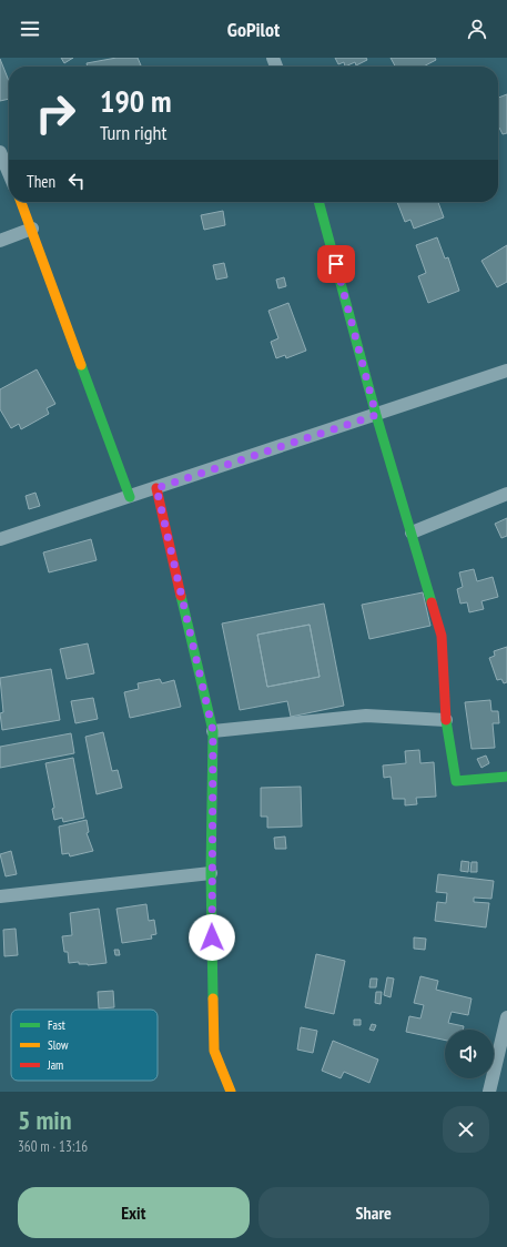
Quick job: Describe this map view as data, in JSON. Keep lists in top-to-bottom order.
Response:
{
  "legend": ["Fast", "Slow", "Jam"],
  "page": {
    "header": "GoPilot",
    "turn": ["190 m", "Turn right"],
    "then": "Then",
    "heading": ["5 min", "360 m · 13:16"],
    "buttons": ["Exit", "Share"]
  }
}
